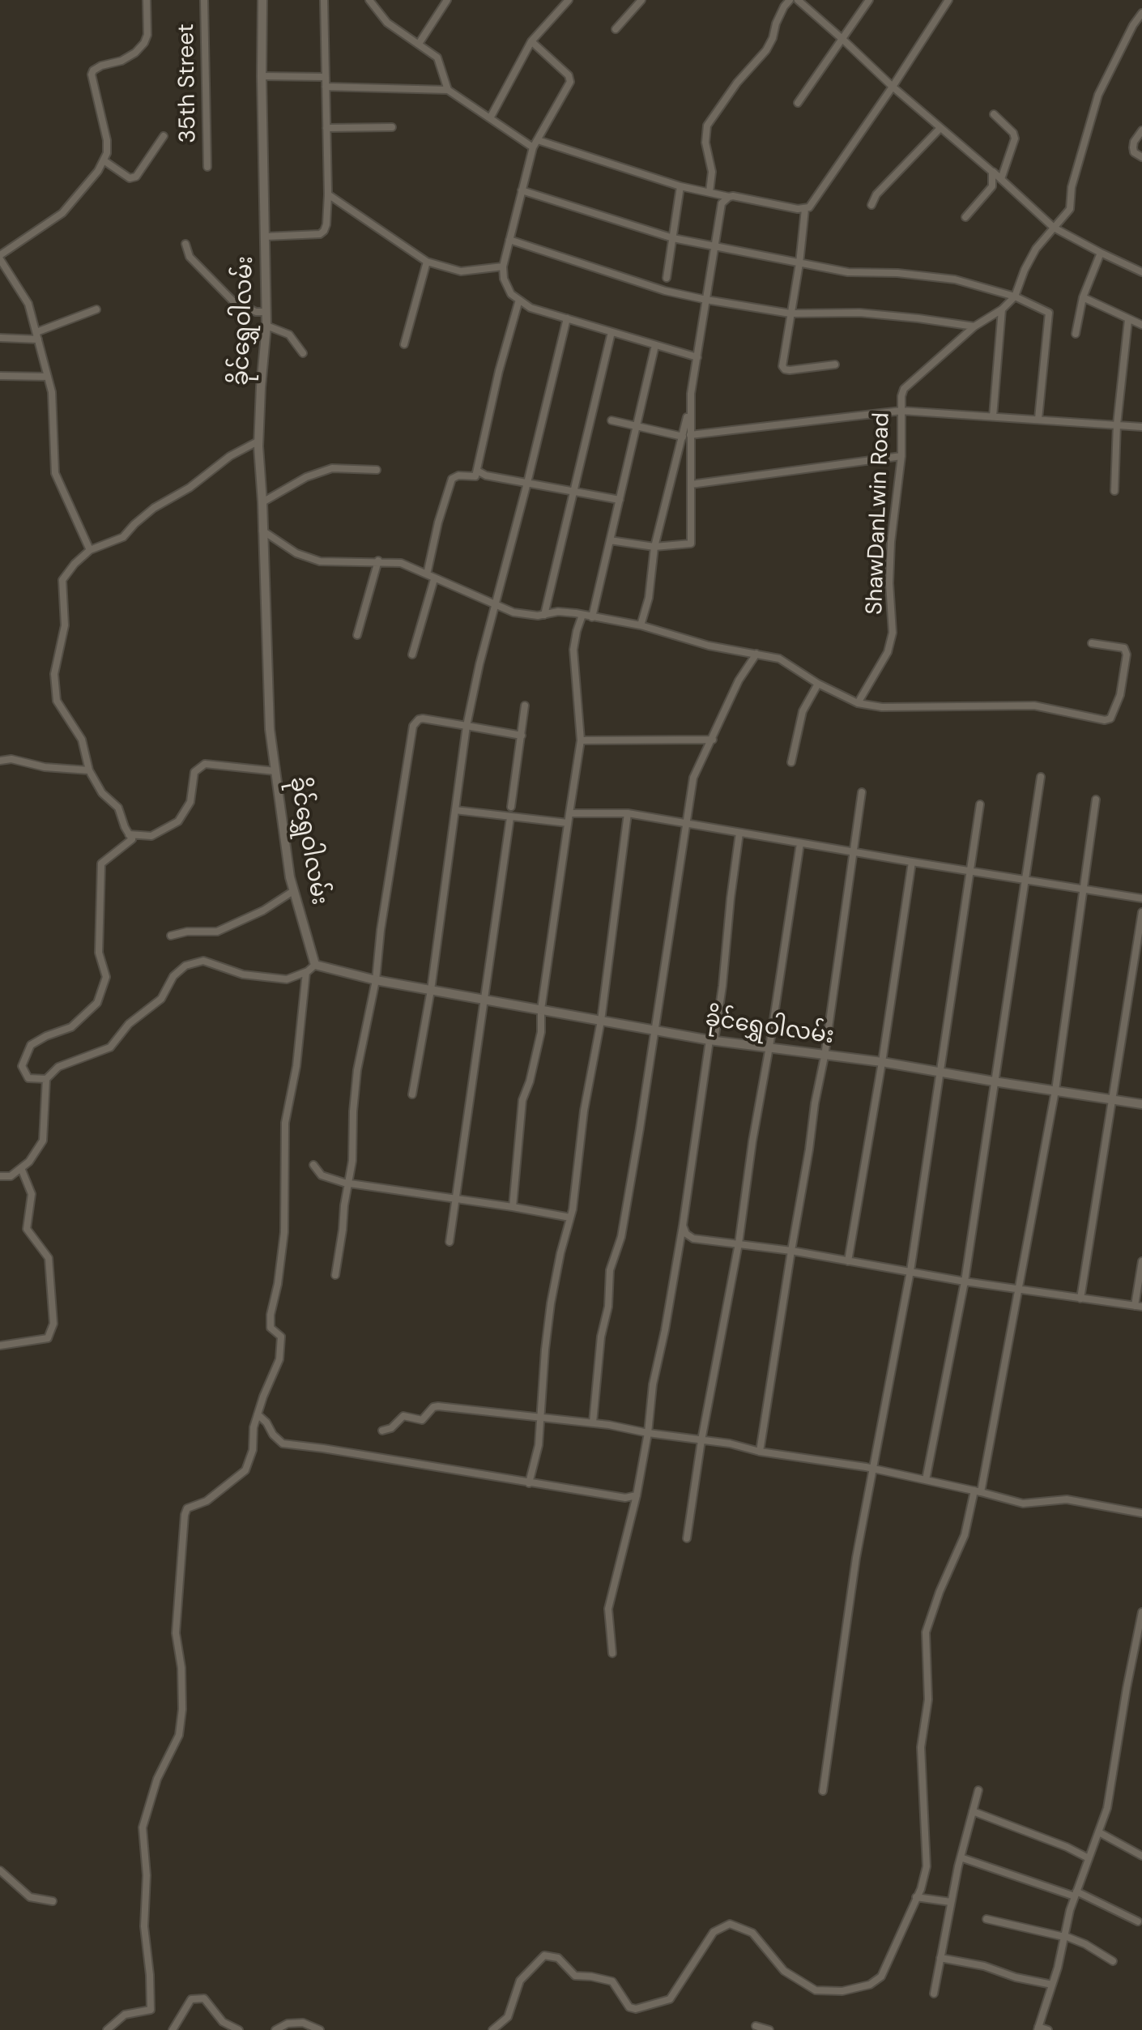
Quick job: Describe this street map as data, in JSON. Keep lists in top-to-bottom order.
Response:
{
  "streets": {
    "street": ["35th Street", "ခိုင်ရွှေဝါလမ်း", "ShawDanLwin Road"]
  }
}
